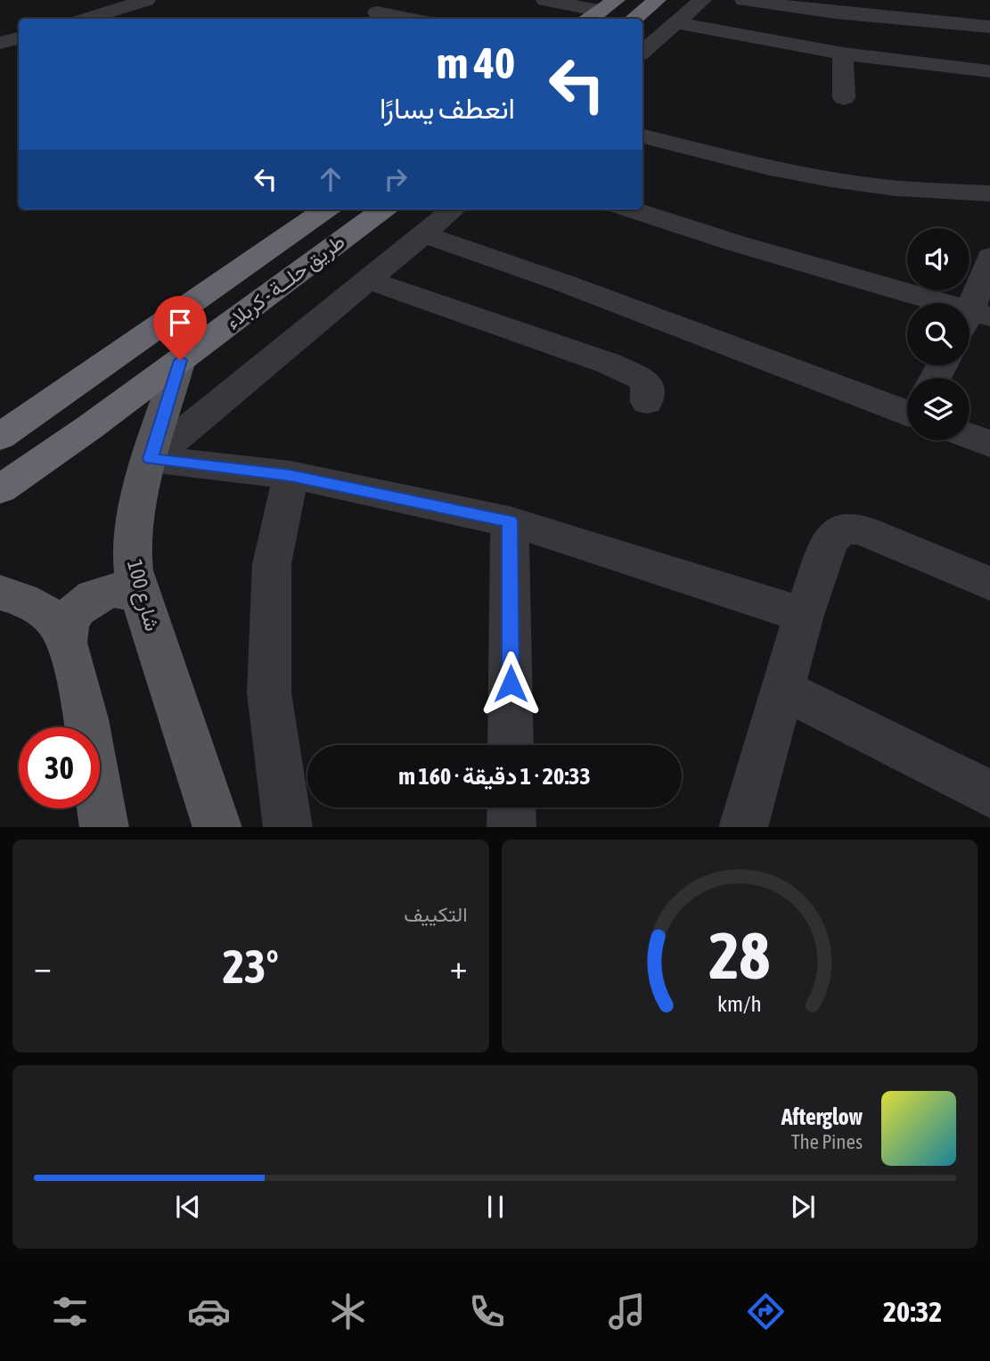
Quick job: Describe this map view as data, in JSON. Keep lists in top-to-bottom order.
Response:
{
  "streets": {
    "highway": ["طريق حلــة - كربلاء"],
    "main road": ["شارع 100"]
  },
  "crossings": [
    ["طريق حلــة - كربلاء", "شارع 100"]
  ],
  "page": {
    "turn": ["40 m", "انعطف يسارًا"],
    "limit": "30",
    "trip": "20:33 · 1 دقيقة · 160 m",
    "tile": "التكييف",
    "heat": ["−", "23°", "+"],
    "song": ["Afterglow", "The Pines"],
    "tabs": "20:32",
    "gauge": ["28", "km/h"]
  }
}
